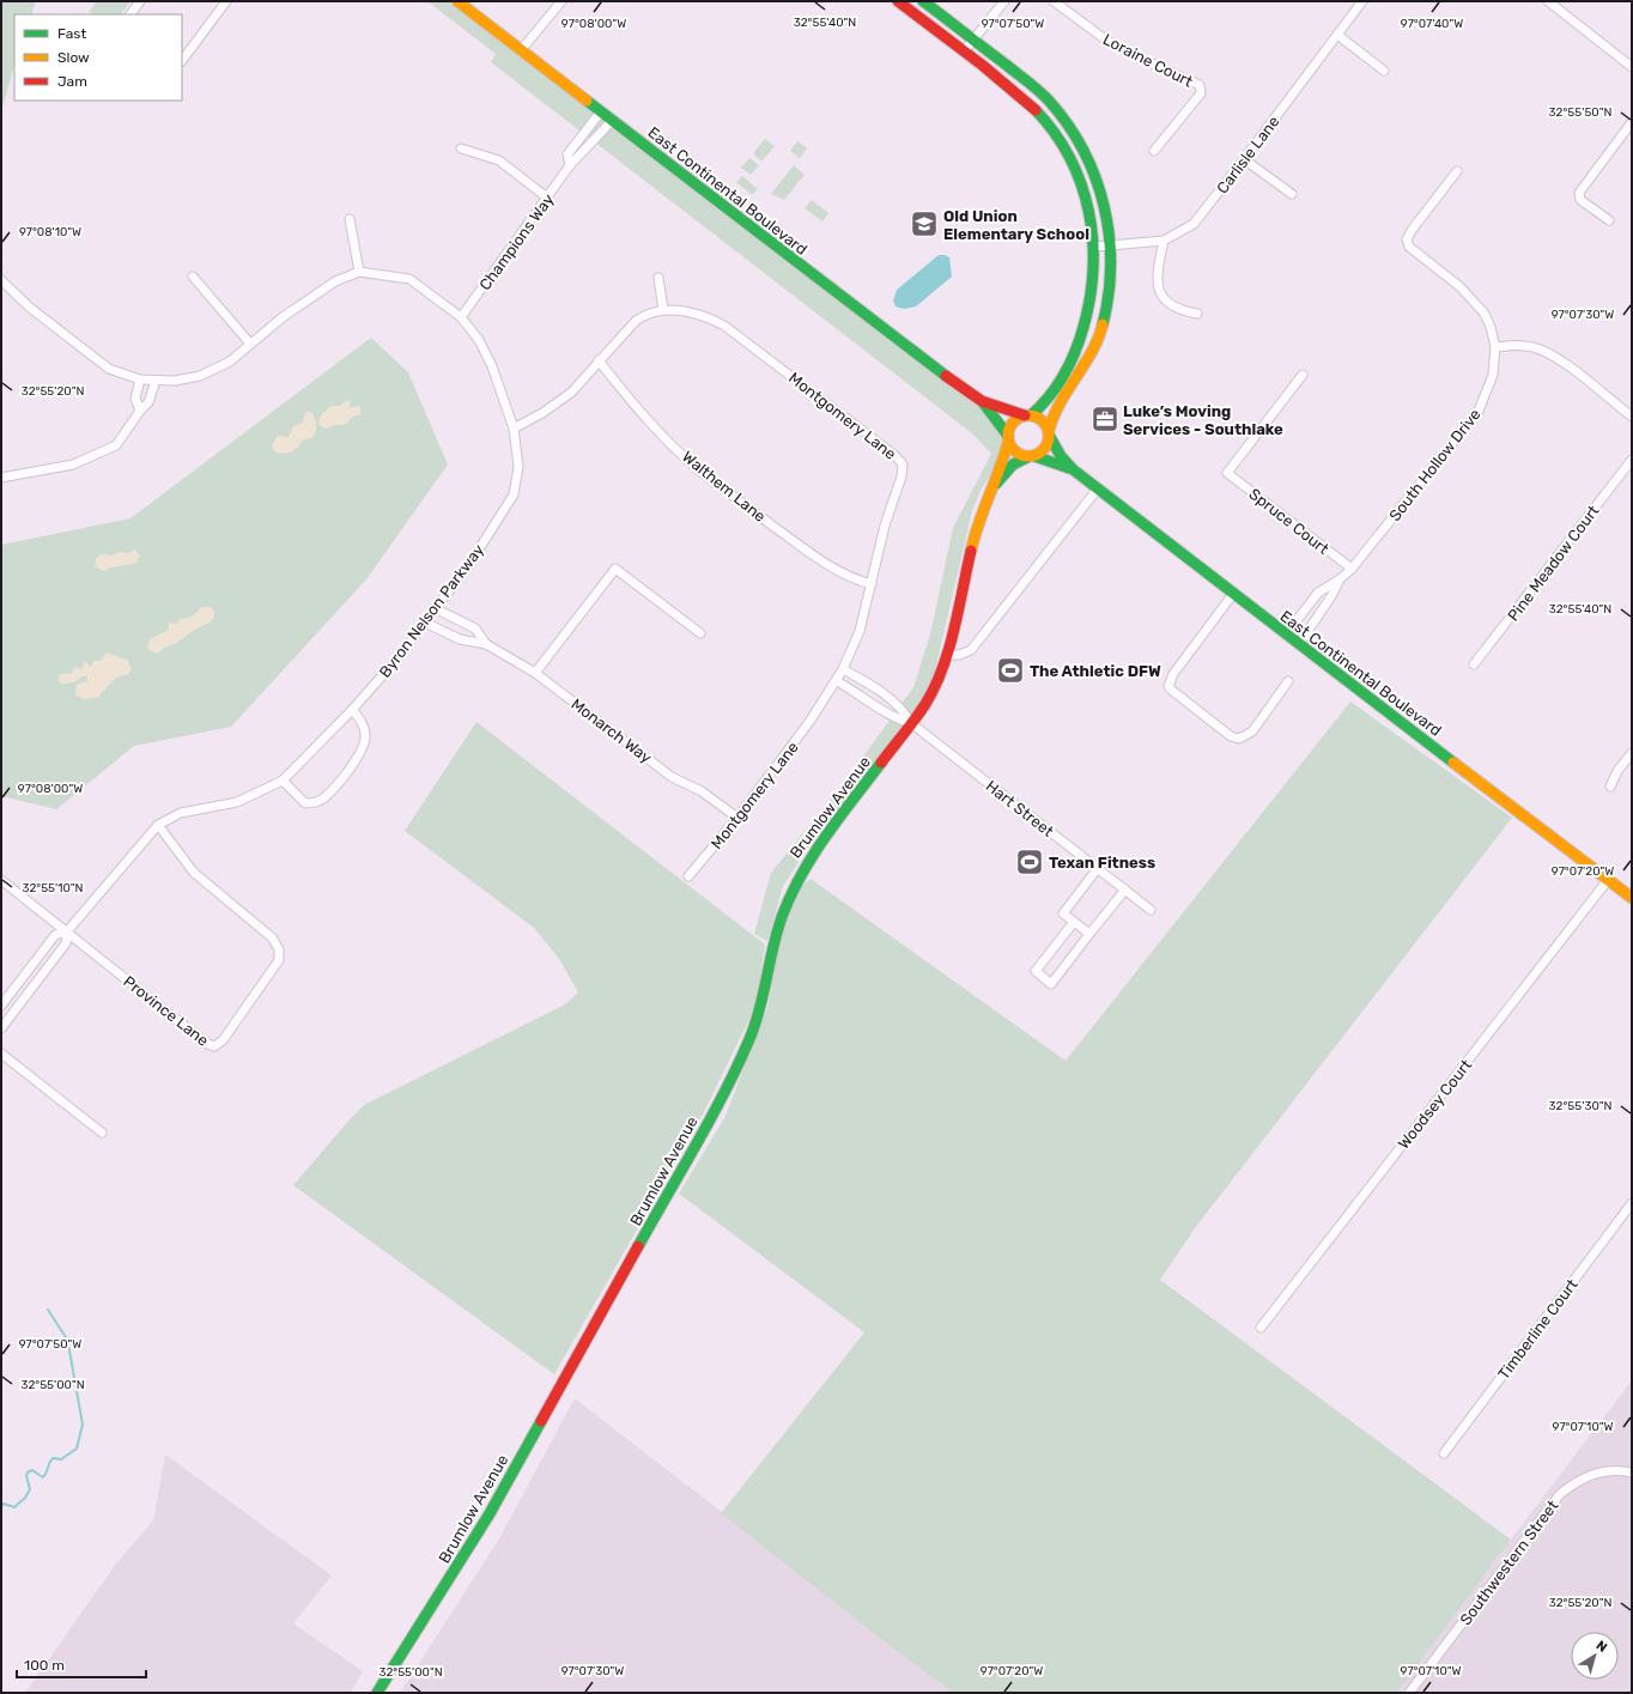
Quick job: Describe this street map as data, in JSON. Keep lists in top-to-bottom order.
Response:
{
  "streets": {
    "main road": ["East Continental Boulevard", "Brumlow Avenue"],
    "street": [
      "Loraine Court",
      "Carlisle Lane",
      "Champions Way",
      "Montgomery Lane",
      "South Hollow Drive",
      "Walthem Lane",
      "Spruce Court",
      "Pine Meadow Court",
      "Byron Nelson Parkway",
      "Monarch Way",
      "Hart Street",
      "Province Lane",
      "Woodsey Court",
      "Timberline Court",
      "Southwestern Street"
    ]
  },
  "crossings": [
    ["East Continental Boulevard", "Champions Way"],
    ["East Continental Boulevard", "South Hollow Drive"],
    ["East Continental Boulevard", "Brumlow Avenue"],
    ["East Continental Boulevard", "Woodsey Court"],
    ["Champions Way", "Byron Nelson Parkway"],
    ["Montgomery Lane", "Walthem Lane"],
    ["Montgomery Lane", "Byron Nelson Parkway"],
    ["Montgomery Lane", "Monarch Way"],
    ["South Hollow Drive", "Spruce Court"],
    ["Byron Nelson Parkway", "Monarch Way"],
    ["Byron Nelson Parkway", "Province Lane"],
    ["Brumlow Avenue", "Hart Street"]
  ],
  "places": {
    "school or university": ["Old Union Elementary School"],
    "office": ["Luke’s Moving Services - Southlake"],
    "sports": ["The Athletic DFW", "Texan Fitness"]
  },
  "legend": ["Fast", "Slow", "Jam"],
  "scale_bar": "100 m",
  "north": "top right",
  "coordinates": [
    "32°55'40\"N",
    "97°08'00\"W",
    "97°07'50\"W",
    "97°07'40\"W",
    "32°55'50\"N",
    "97°08'10\"W",
    "97°07'30\"W",
    "32°55'20\"N",
    "97°07'20\"W",
    "32°55'10\"N",
    "32°55'30\"N",
    "32°55'00\"N",
    "97°07'10\"W"
  ]
}
